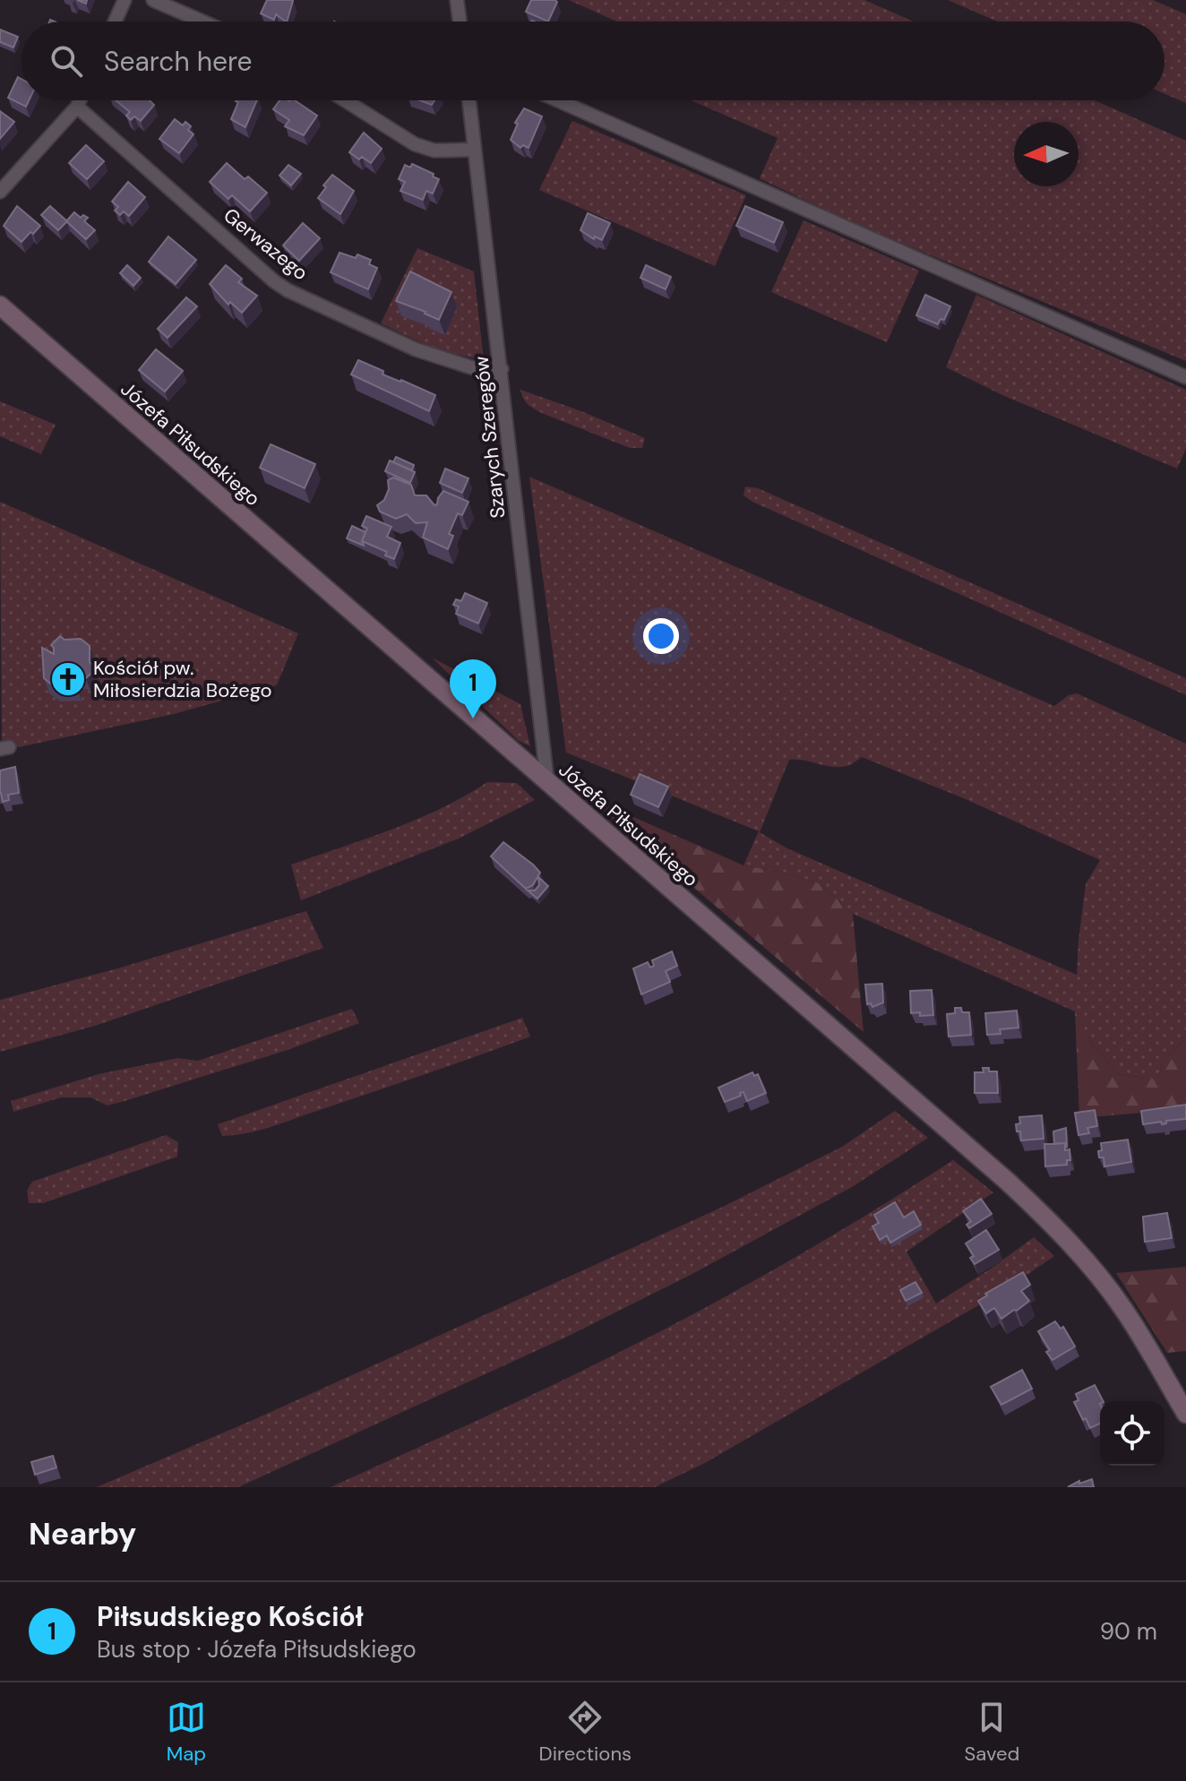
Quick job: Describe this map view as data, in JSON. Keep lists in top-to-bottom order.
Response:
{
  "streets": {
    "street": ["Gerwazego", "Szarych Szeregów", "Józefa Piłsudskiego"]
  },
  "crossings": [
    ["Gerwazego", "Szarych Szeregów"],
    ["Szarych Szeregów", "Józefa Piłsudskiego"]
  ],
  "places": {
    "church": ["Kościół pw. Miłosierdzia Bożego"]
  },
  "north": "left",
  "page": {
    "search": "Search here",
    "pins": "1",
    "heading": "Nearby",
    "list": [
      {
        "mark": "1",
        "name": "Piłsudskiego Kościół",
        "note": "Bus stop · Józefa Piłsudskiego",
        "value": "90 m"
      }
    ],
    "nav": ["Map", "Directions", "Saved"]
  }
}
